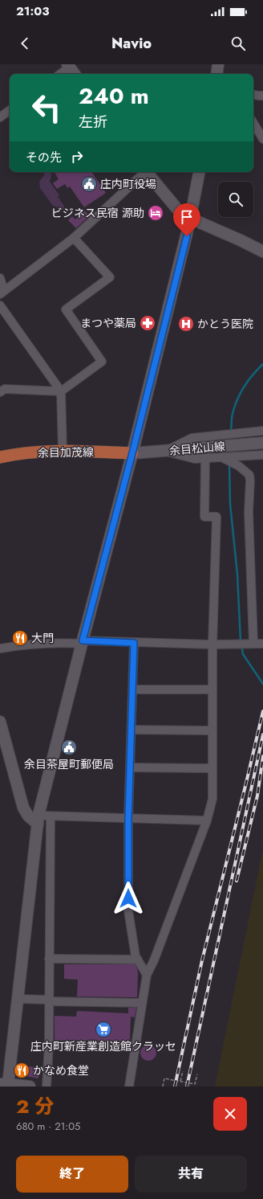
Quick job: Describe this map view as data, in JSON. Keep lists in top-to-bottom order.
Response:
{
  "streets": {
    "main road": ["余目加茂線"],
    "street": ["余目松山線"]
  },
  "crossings": [
    ["余目松山線", "余目加茂線"]
  ],
  "places": {
    "public building": ["庄内町役場", "余目茶屋町郵便局"],
    "hotel": ["ビジネス民宿 源助"],
    "pharmacy": ["まつや薬局"],
    "hospital": ["かとう医院"],
    "restaurant": ["大門", "かなめ食堂"],
    "supermarket": ["庄内町新産業創造館クラッセ"]
  },
  "page": {
    "status": "21:03",
    "header": "Navio",
    "turn": ["240 m", "左折"],
    "then": "その先",
    "heading": ["2 分", "680 m · 21:05"],
    "buttons": ["終了", "共有"]
  }
}
